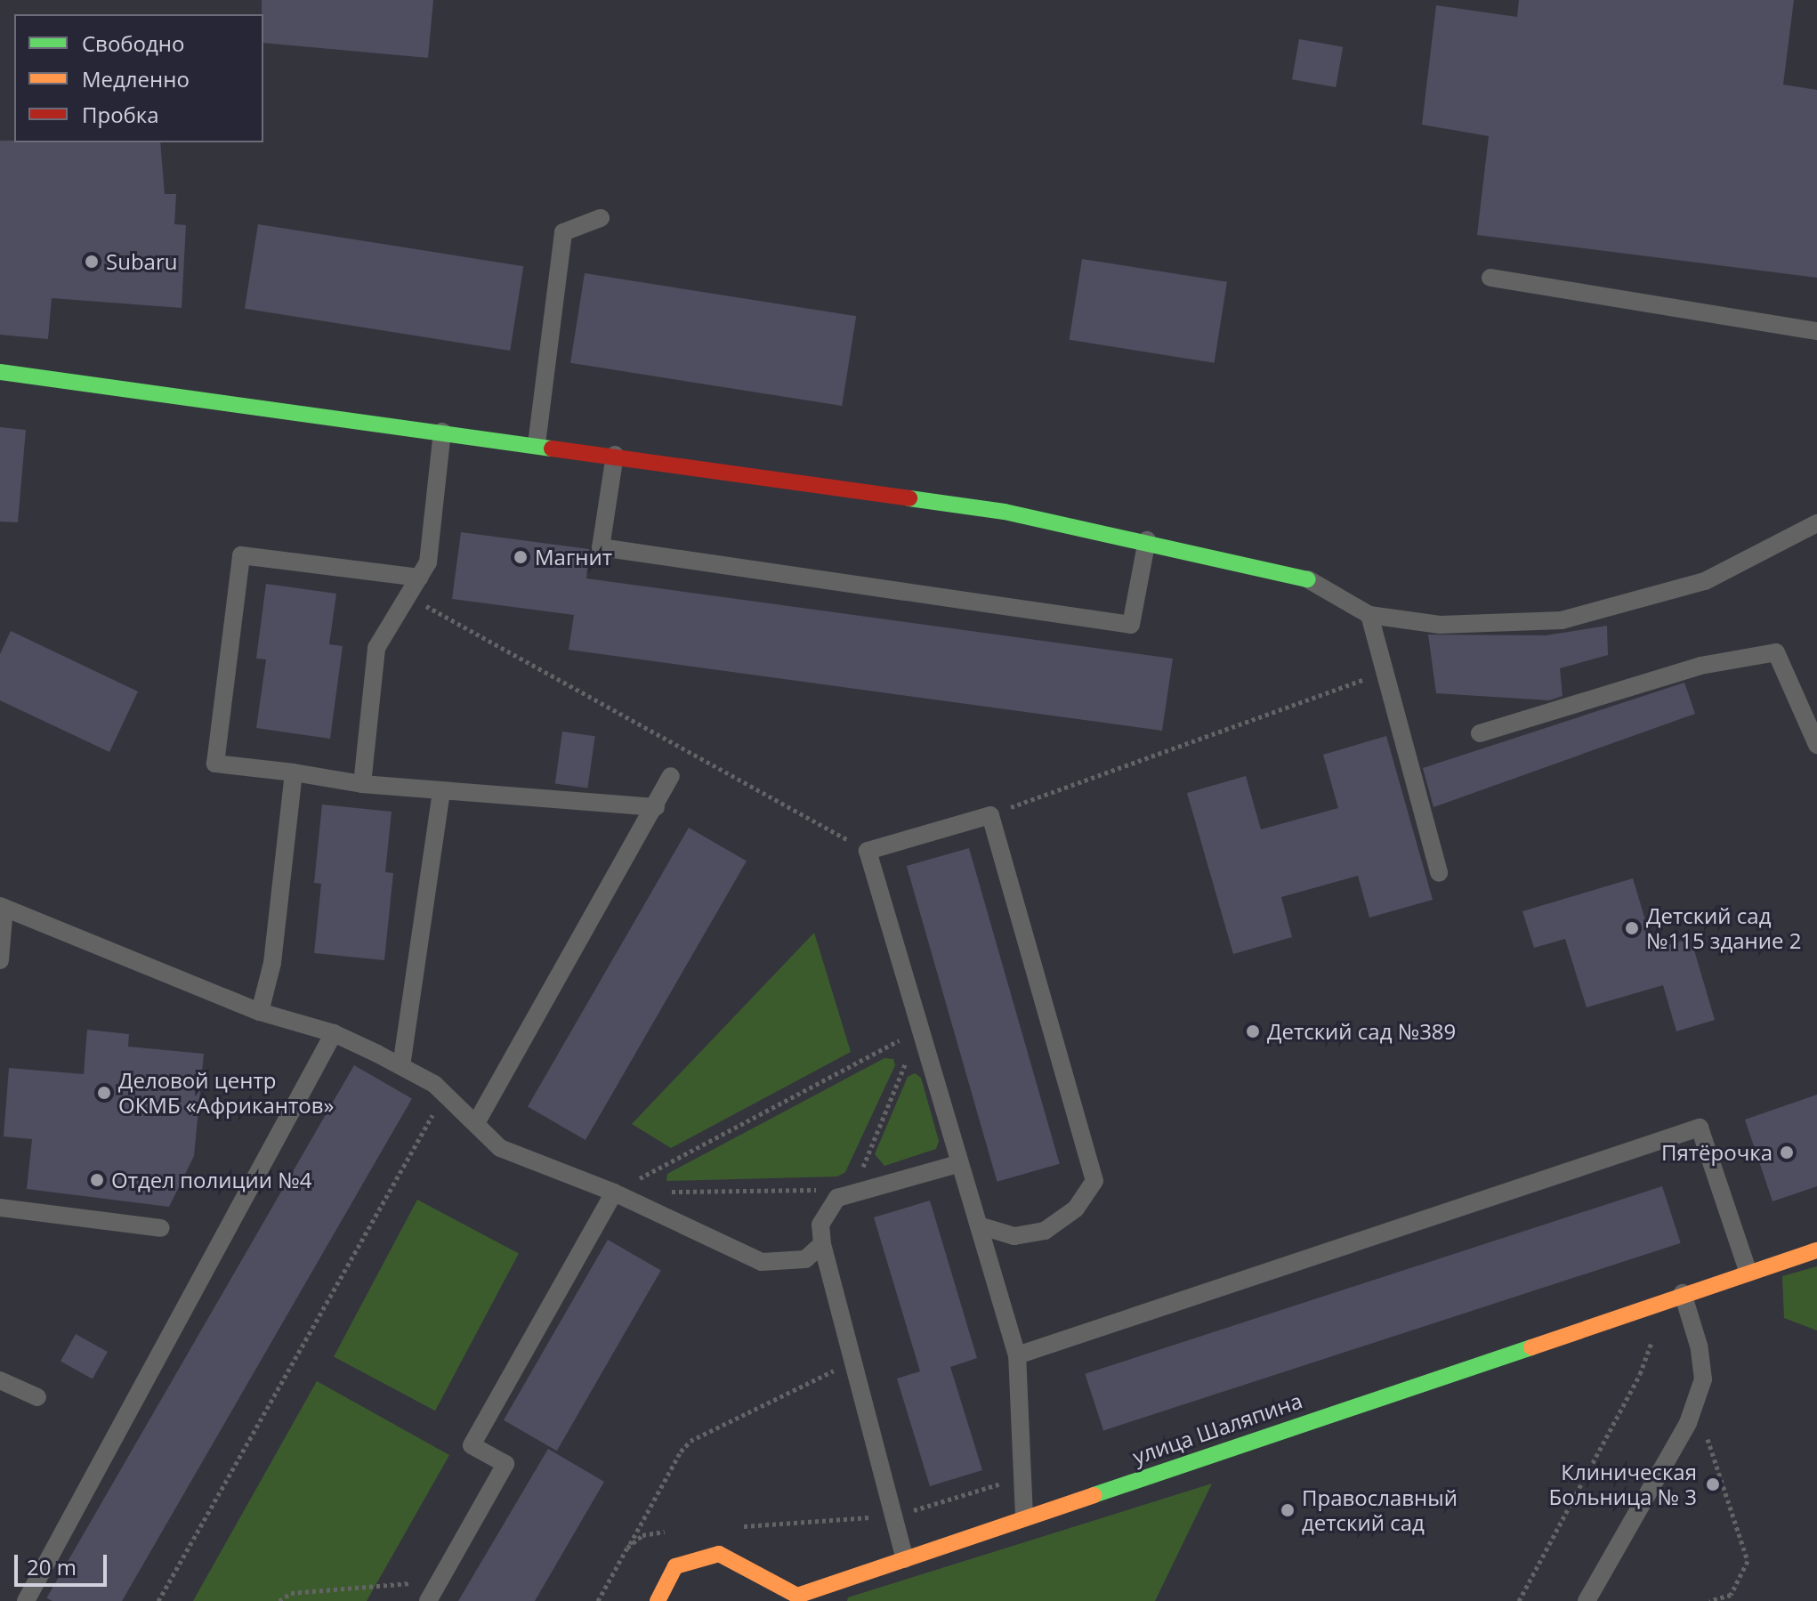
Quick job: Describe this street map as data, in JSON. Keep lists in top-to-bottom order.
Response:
{
  "streets": {
    "street": ["улица Шаляпина"]
  },
  "places": [
    "Subaru",
    "Магнит",
    "Детский сад №115 здание 2",
    "Детский сад №389",
    "Деловой центр ОКМБ «Африкантов»",
    "Пятёрочка",
    "Отдел полиции №4",
    "Клиническая Больница № 3",
    "Православный детский сад"
  ],
  "legend": ["Свободно", "Медленно", "Пробка"],
  "scale_bar": "20 m"
}
